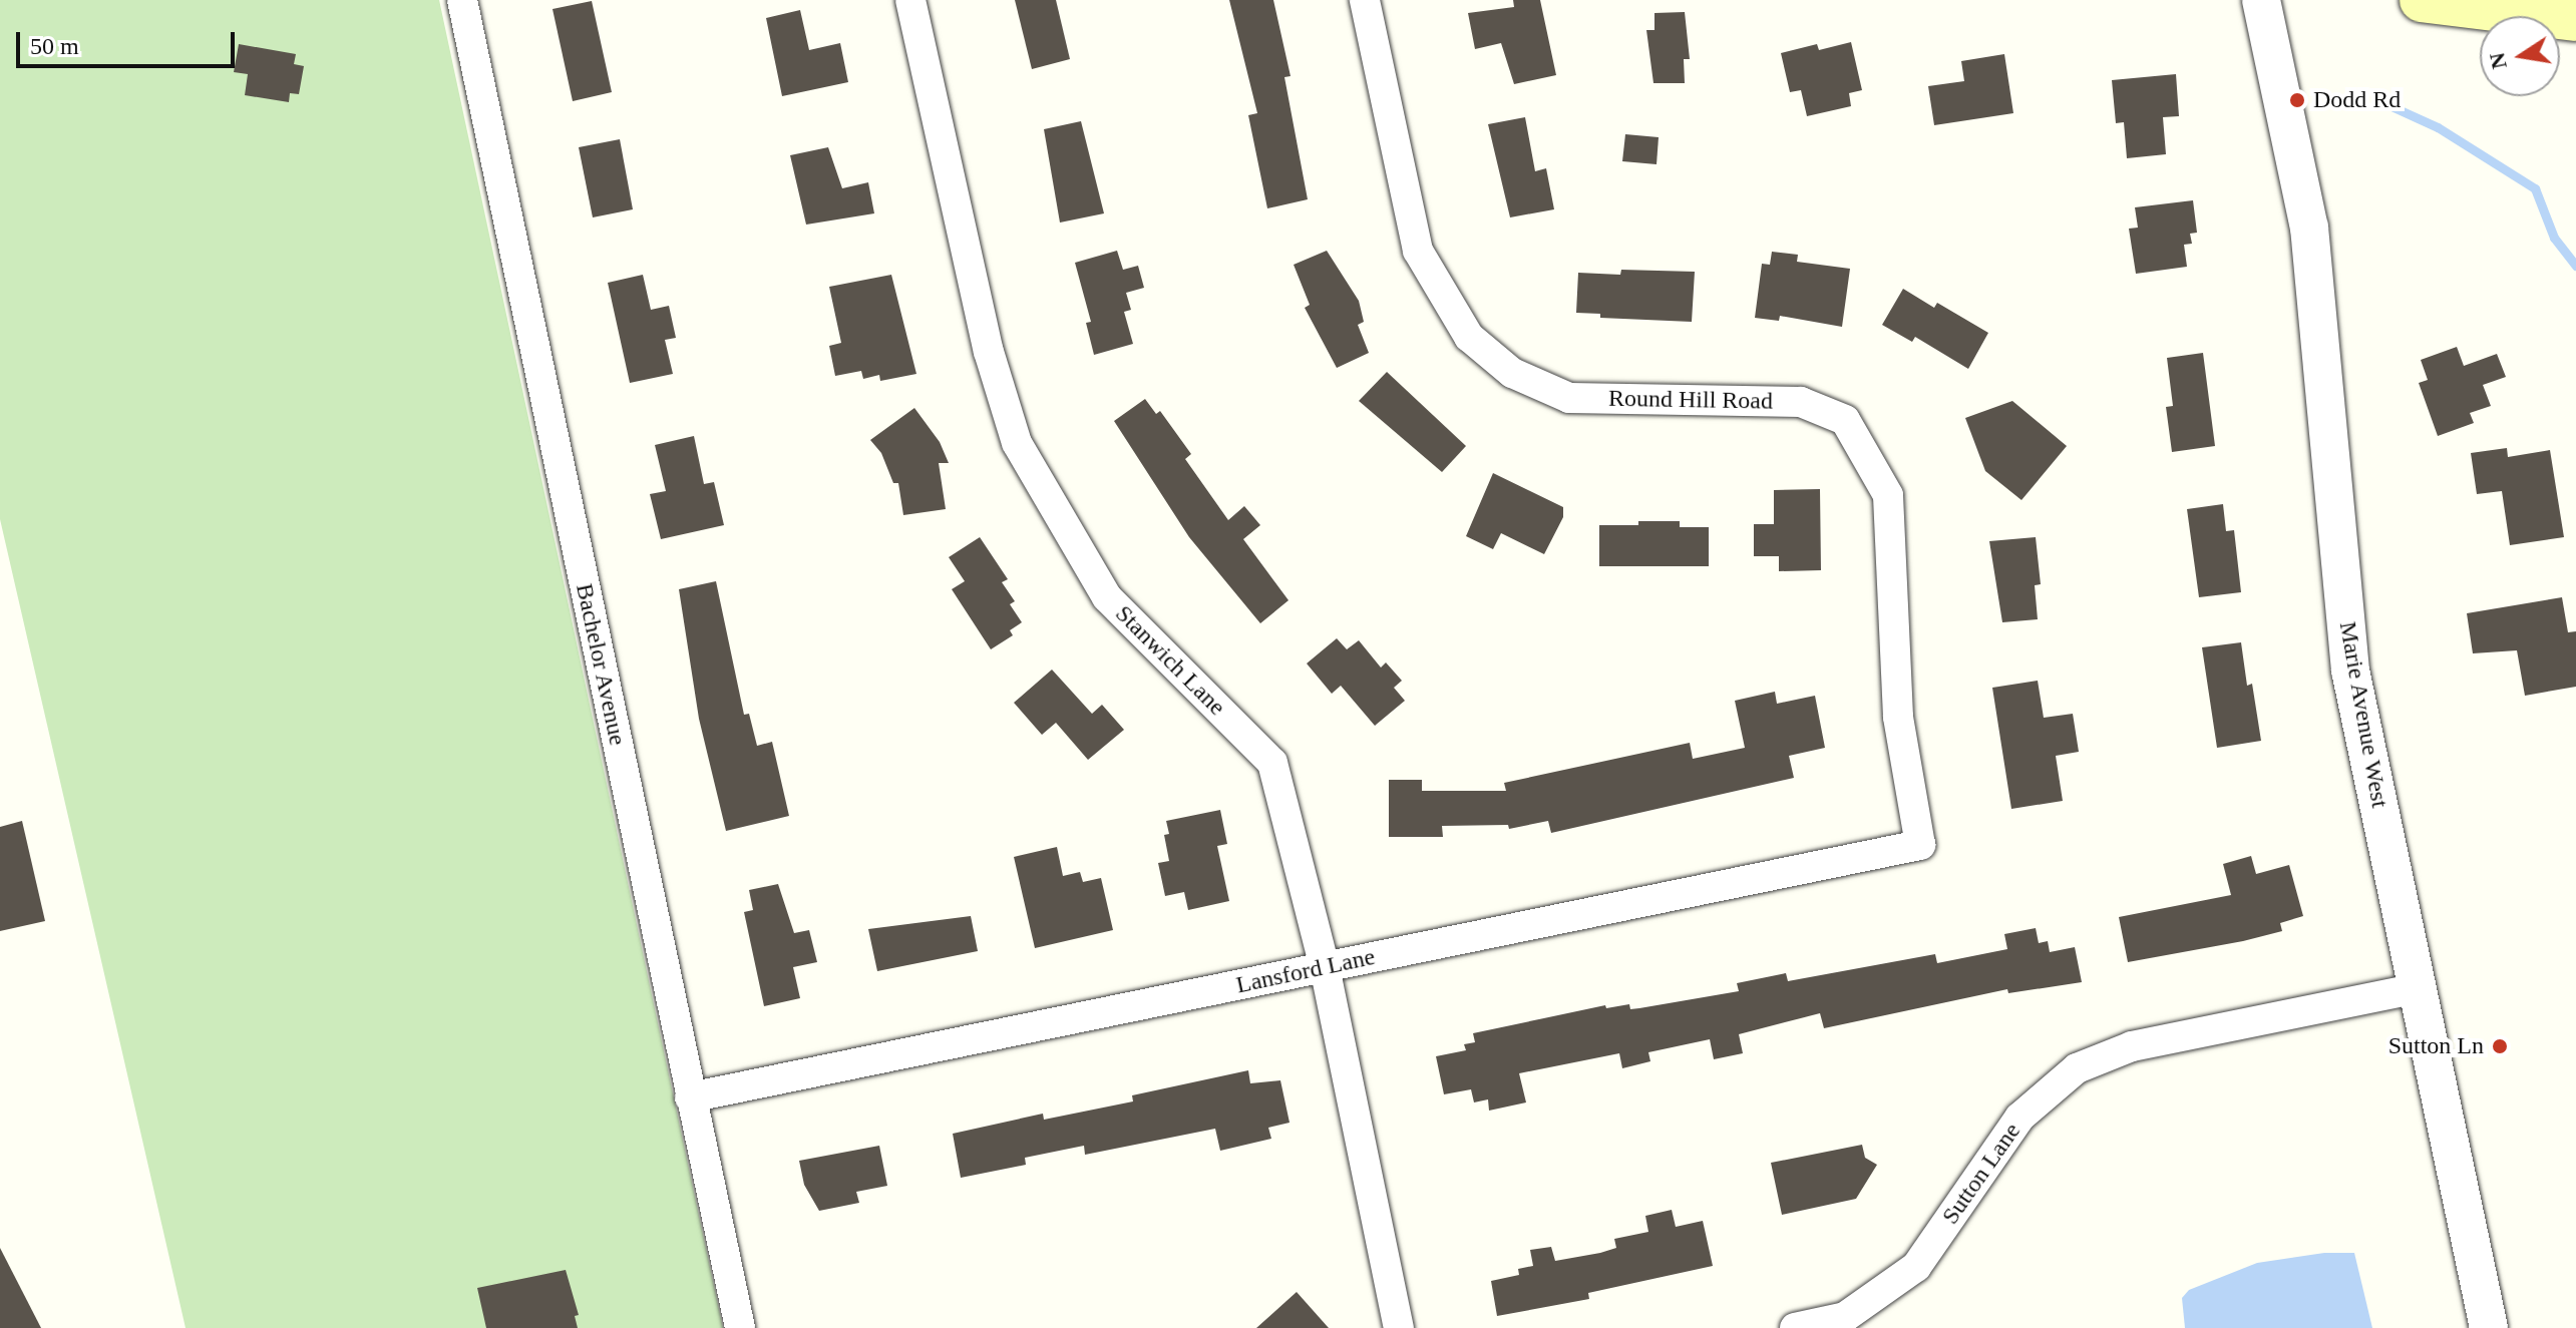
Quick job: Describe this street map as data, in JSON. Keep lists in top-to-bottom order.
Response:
{
  "streets": {
    "street": [
      "Round Hill Road",
      "Stanwich Lane",
      "Bachelor Avenue",
      "Marie Avenue West",
      "Lansford Lane",
      "Sutton Lane"
    ]
  },
  "crossings": [
    ["Round Hill Road", "Lansford Lane"],
    ["Stanwich Lane", "Lansford Lane"],
    ["Bachelor Avenue", "Lansford Lane"],
    ["Marie Avenue West", "Sutton Lane"]
  ],
  "places": ["Dodd Rd", "Sutton Ln"],
  "scale_bar": "50 m",
  "north": "left"
}
